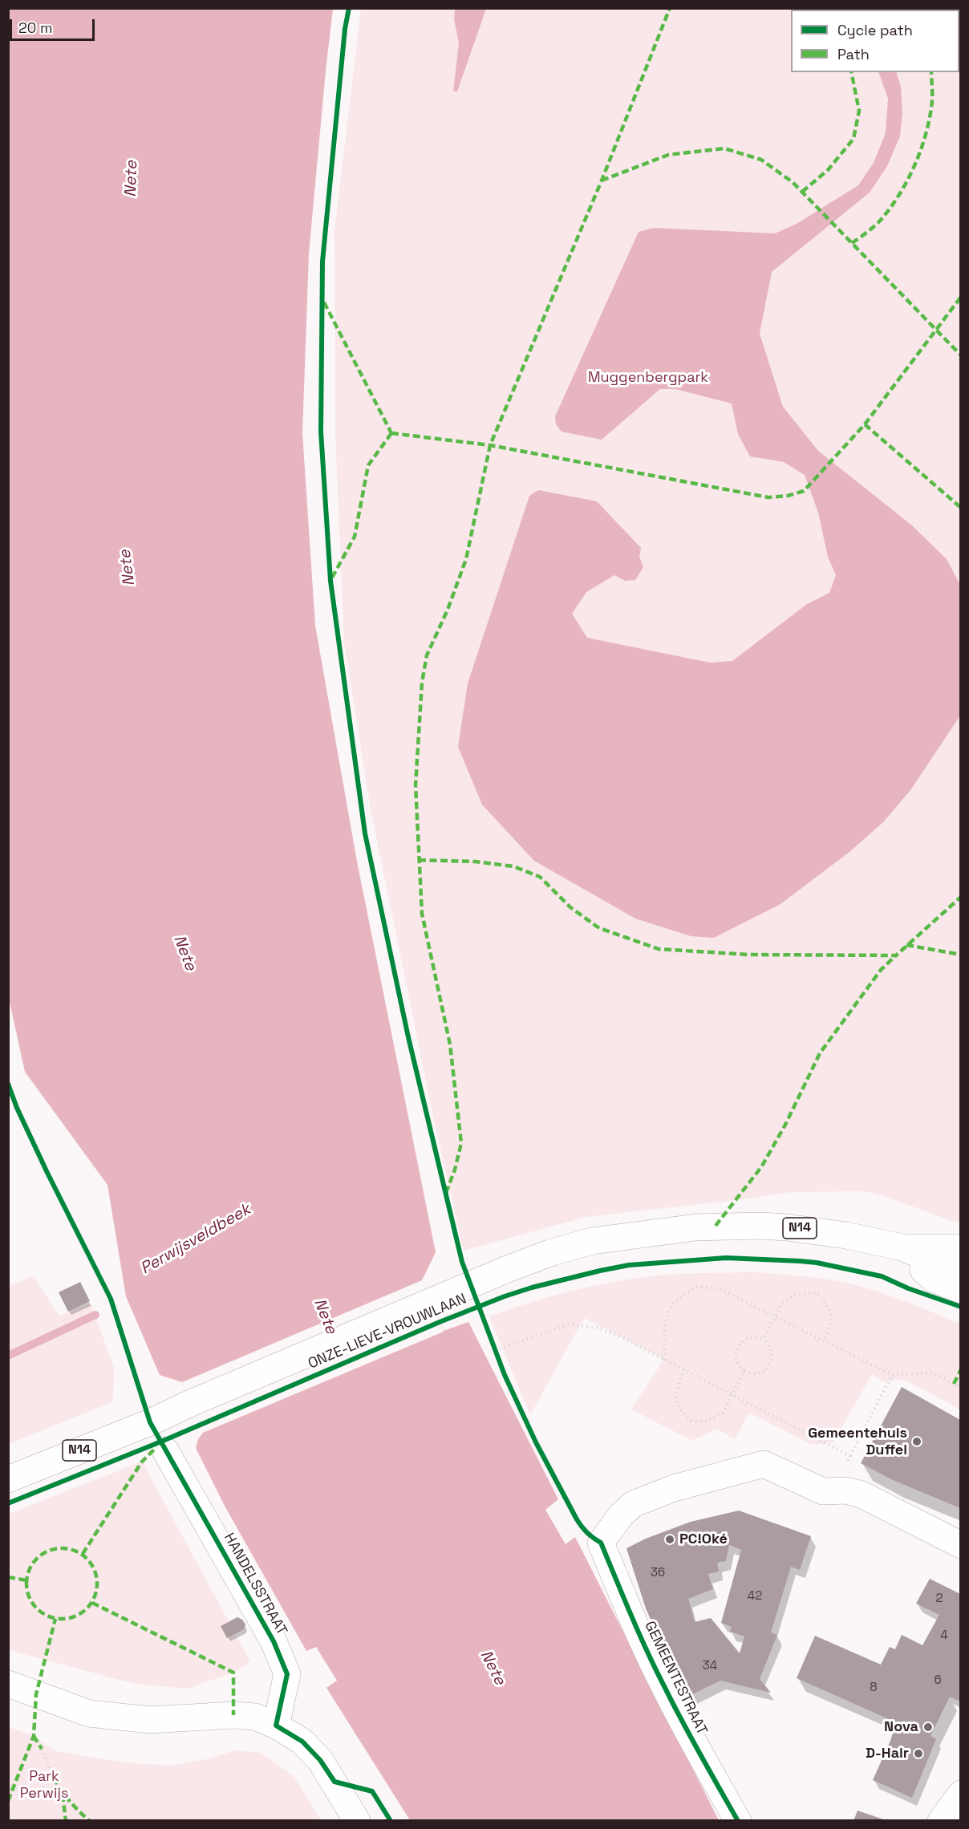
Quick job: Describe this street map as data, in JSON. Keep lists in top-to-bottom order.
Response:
{
  "streets": {
    "street": [
      "N14",
      "ONZE-LIEVE-VROUWLAAN",
      "HANDELSSTRAAT",
      "GEMEENTESTRAAT"
    ]
  },
  "crossings": [
    ["N14", "ONZE-LIEVE-VROUWLAAN"]
  ],
  "water": ["Nete", "Perwijsveldbeek"],
  "parks": ["Muggenbergpark", "Park Perwijs"],
  "places": [
    "Gemeentehuis Duffel",
    "PC!Oké",
    "Nova",
    "D-Hair"
  ],
  "house_numbers": [
    "36",
    "42",
    "2",
    "4",
    "34",
    "6",
    "8"
  ],
  "legend": ["Cycle path", "Path"],
  "scale_bar": "20 m"
}
